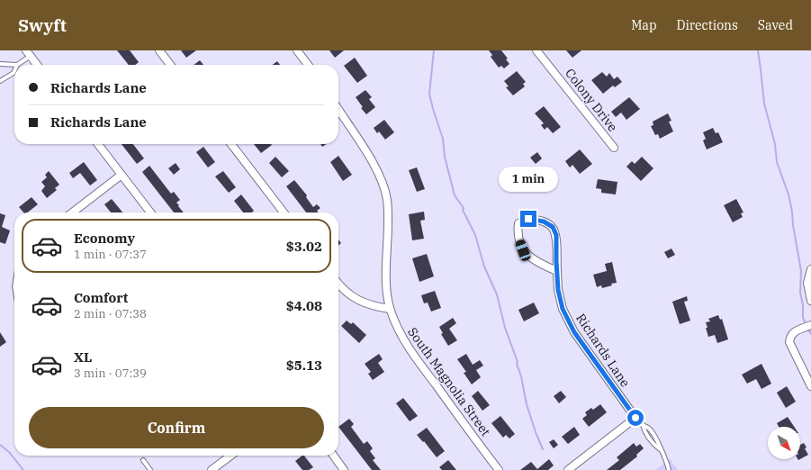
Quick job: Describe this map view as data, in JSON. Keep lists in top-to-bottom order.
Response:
{
  "streets": {
    "street": ["Colony Drive", "Richards Lane", "South Magnolia Street"]
  },
  "north": "bottom right",
  "page": {
    "header": "Swyft",
    "nav": ["Map", "Directions", "Saved"],
    "banner": ["Richards Lane", "Richards Lane"],
    "bubble": "1 min",
    "list": [
      {
        "name": "Economy",
        "note": "1 min · 07:37",
        "value": "$3.02"
      },
      {
        "name": "Comfort",
        "note": "2 min · 07:38",
        "value": "$4.08"
      },
      {
        "name": "XL",
        "note": "3 min · 07:39",
        "value": "$5.13"
      }
    ],
    "buttons": "Confirm"
  }
}
